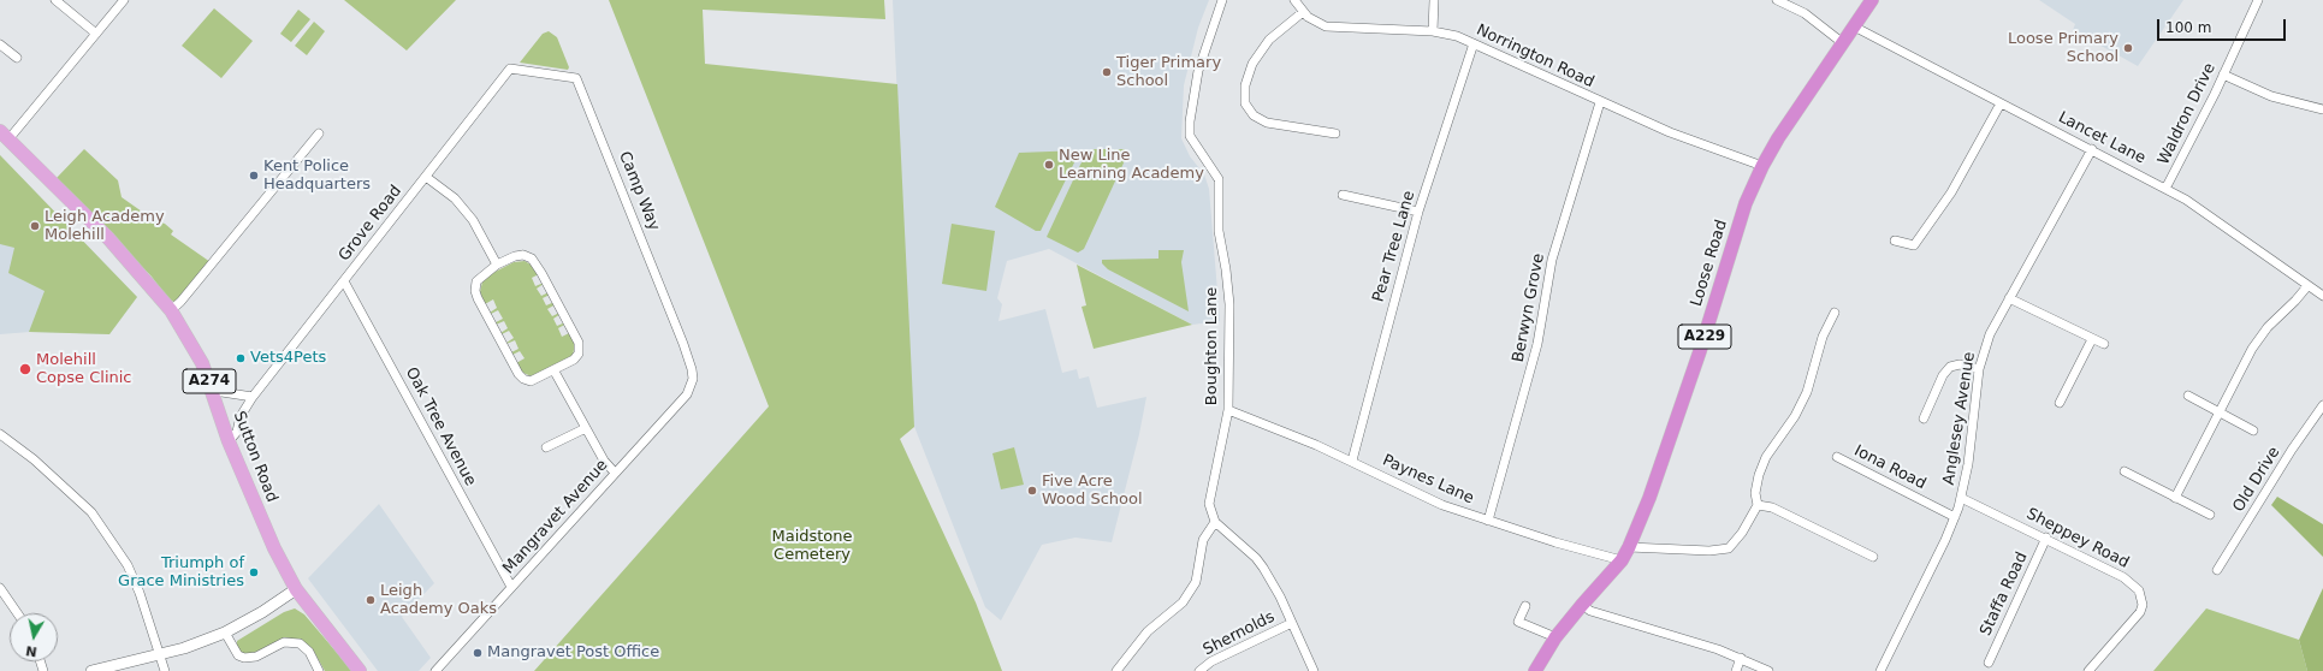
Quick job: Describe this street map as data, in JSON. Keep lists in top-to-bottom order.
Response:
{
  "streets": {
    "highway": ["Loose Road", "A229"],
    "main road": ["A274", "Sutton Road"],
    "street": [
      "Norrington Road",
      "Waldron Drive",
      "Lancet Lane",
      "Camp Way",
      "Grove Road",
      "Pear Tree Lane",
      "Berwyn Grove",
      "Boughton Lane",
      "Anglesey Avenue",
      "Oak Tree Avenue",
      "Iona Road",
      "Paynes Lane",
      "Old Drive",
      "Mangravet Avenue",
      "Sheppey Road",
      "Staffa Road",
      "Shernolds"
    ]
  },
  "crossings": [
    ["Norrington Road", "Pear Tree Lane"],
    ["Norrington Road", "Loose Road"],
    ["Norrington Road", "Berwyn Grove"],
    ["Waldron Drive", "Lancet Lane"],
    ["Lancet Lane", "Loose Road"],
    ["Lancet Lane", "Anglesey Avenue"],
    ["Camp Way", "Grove Road"],
    ["Camp Way", "Mangravet Avenue"],
    ["Grove Road", "Oak Tree Avenue"],
    ["Grove Road", "Sutton Road"],
    ["Pear Tree Lane", "Paynes Lane"],
    ["Loose Road", "Paynes Lane"],
    ["Berwyn Grove", "Paynes Lane"],
    ["Boughton Lane", "Paynes Lane"],
    ["Anglesey Avenue", "Iona Road"],
    ["Anglesey Avenue", "Sheppey Road"],
    ["Oak Tree Avenue", "Mangravet Avenue"],
    ["Sheppey Road", "Staffa Road"]
  ],
  "parks": ["Maidstone Cemetery"],
  "places": [
    "Loose Primary School",
    "Tiger Primary School",
    "New Line Learning Academy",
    "Kent Police Headquarters",
    "Leigh Academy Molehill",
    "Vets4Pets",
    "Molehill Copse Clinic",
    "Five Acre Wood School",
    "Triumph of Grace Ministries",
    "Leigh Academy Oaks",
    "Mangravet Post Office"
  ],
  "scale_bar": "100 m",
  "north": "bottom"
}
